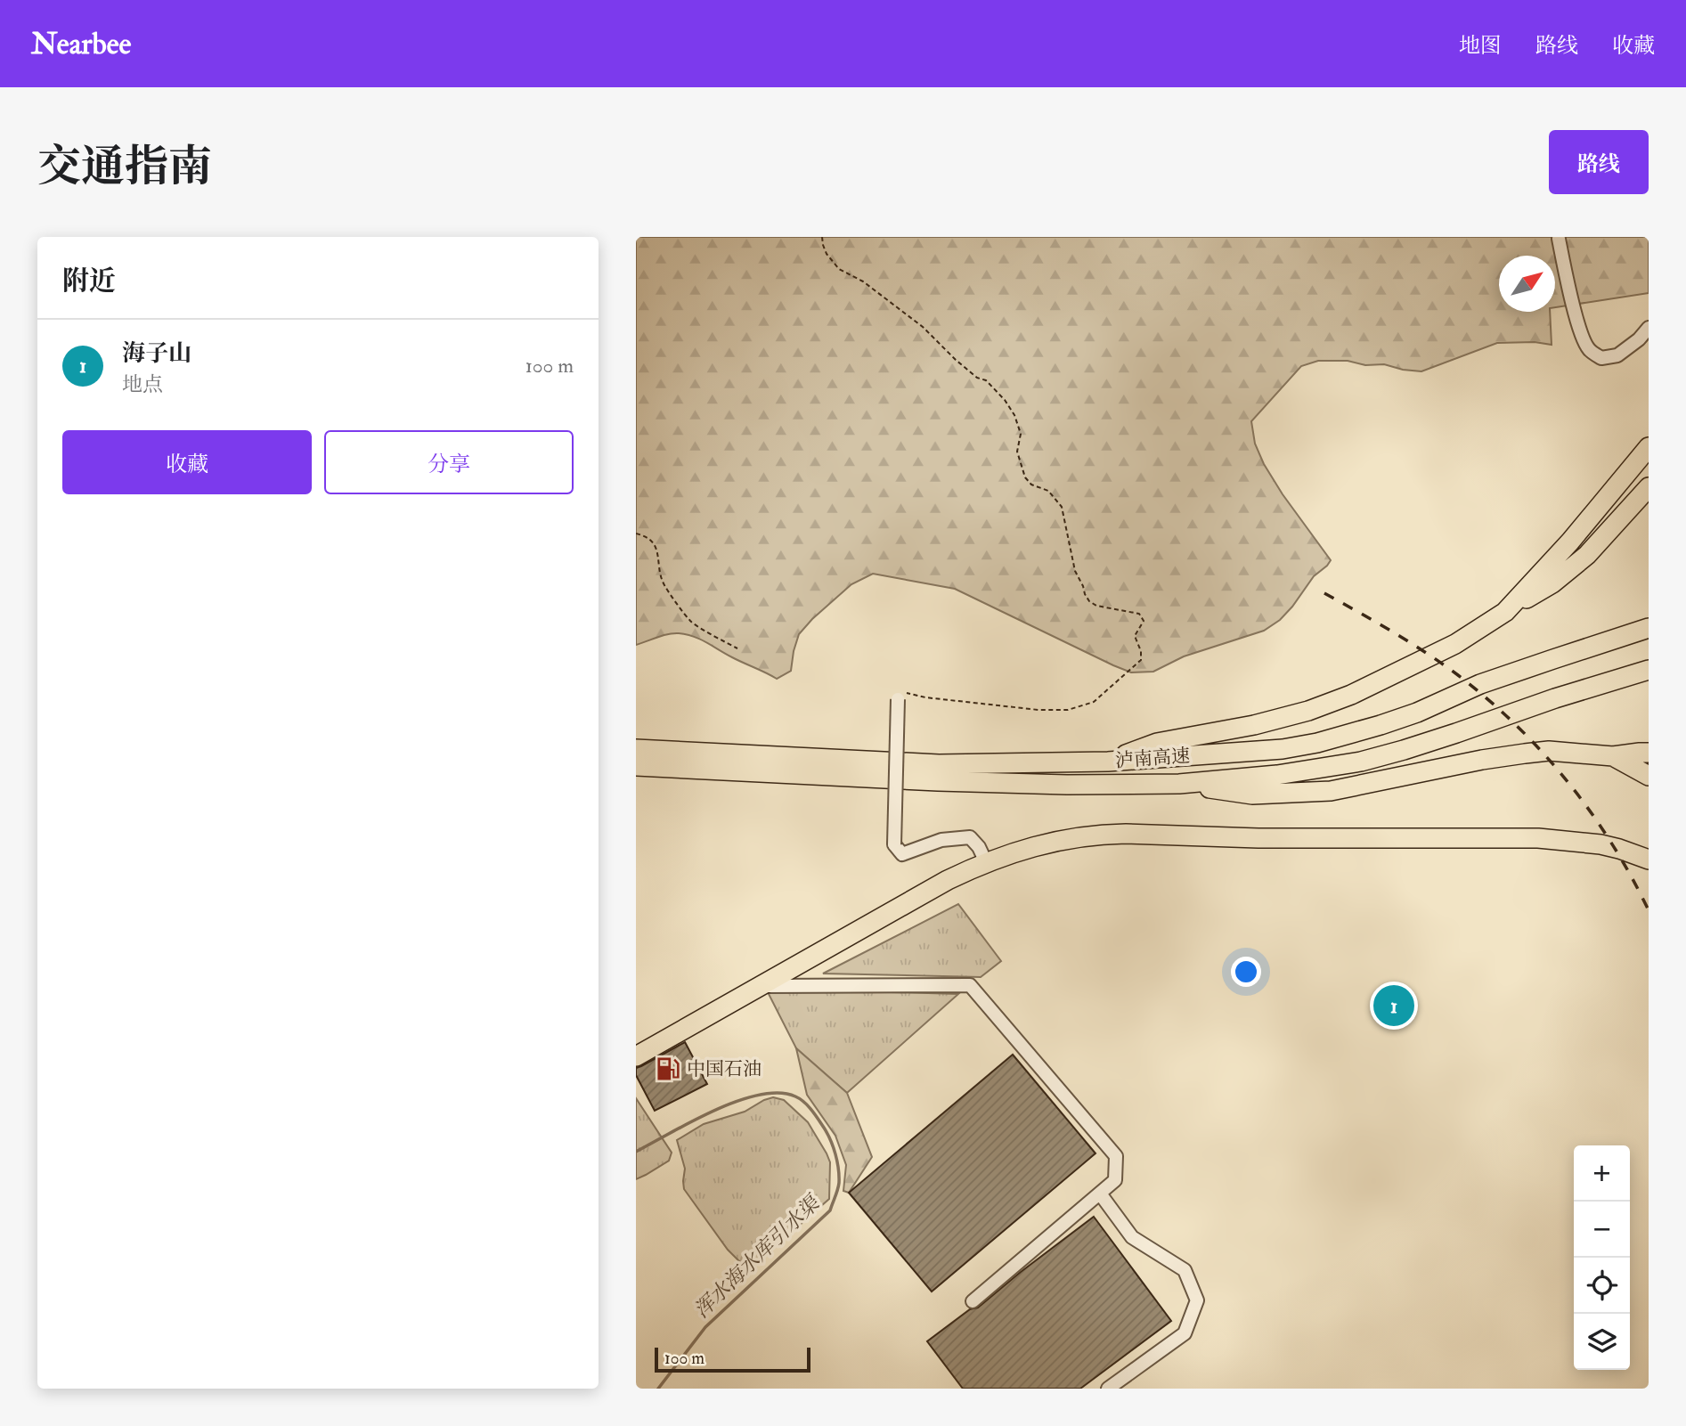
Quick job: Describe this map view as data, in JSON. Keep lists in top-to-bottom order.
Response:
{
  "streets": {
    "highway": ["泸南高速"]
  },
  "water": ["浑水海水库引水渠"],
  "places": {
    "fuel station": ["中国石油"]
  },
  "scale_bar": "100 m",
  "north": "top right",
  "page": {
    "header": "Nearbee",
    "nav": ["地图", "路线", "收藏"],
    "buttons": [
      "路线",
      ["收藏", "分享"]
    ],
    "title": "交通指南",
    "heading": "附近",
    "list": [
      {
        "mark": "1",
        "name": "海子山",
        "note": "地点",
        "value": "100 m"
      }
    ],
    "pins": "1",
    "map_buttons": ["+", "−"],
    "scale": "100 m"
  }
}
